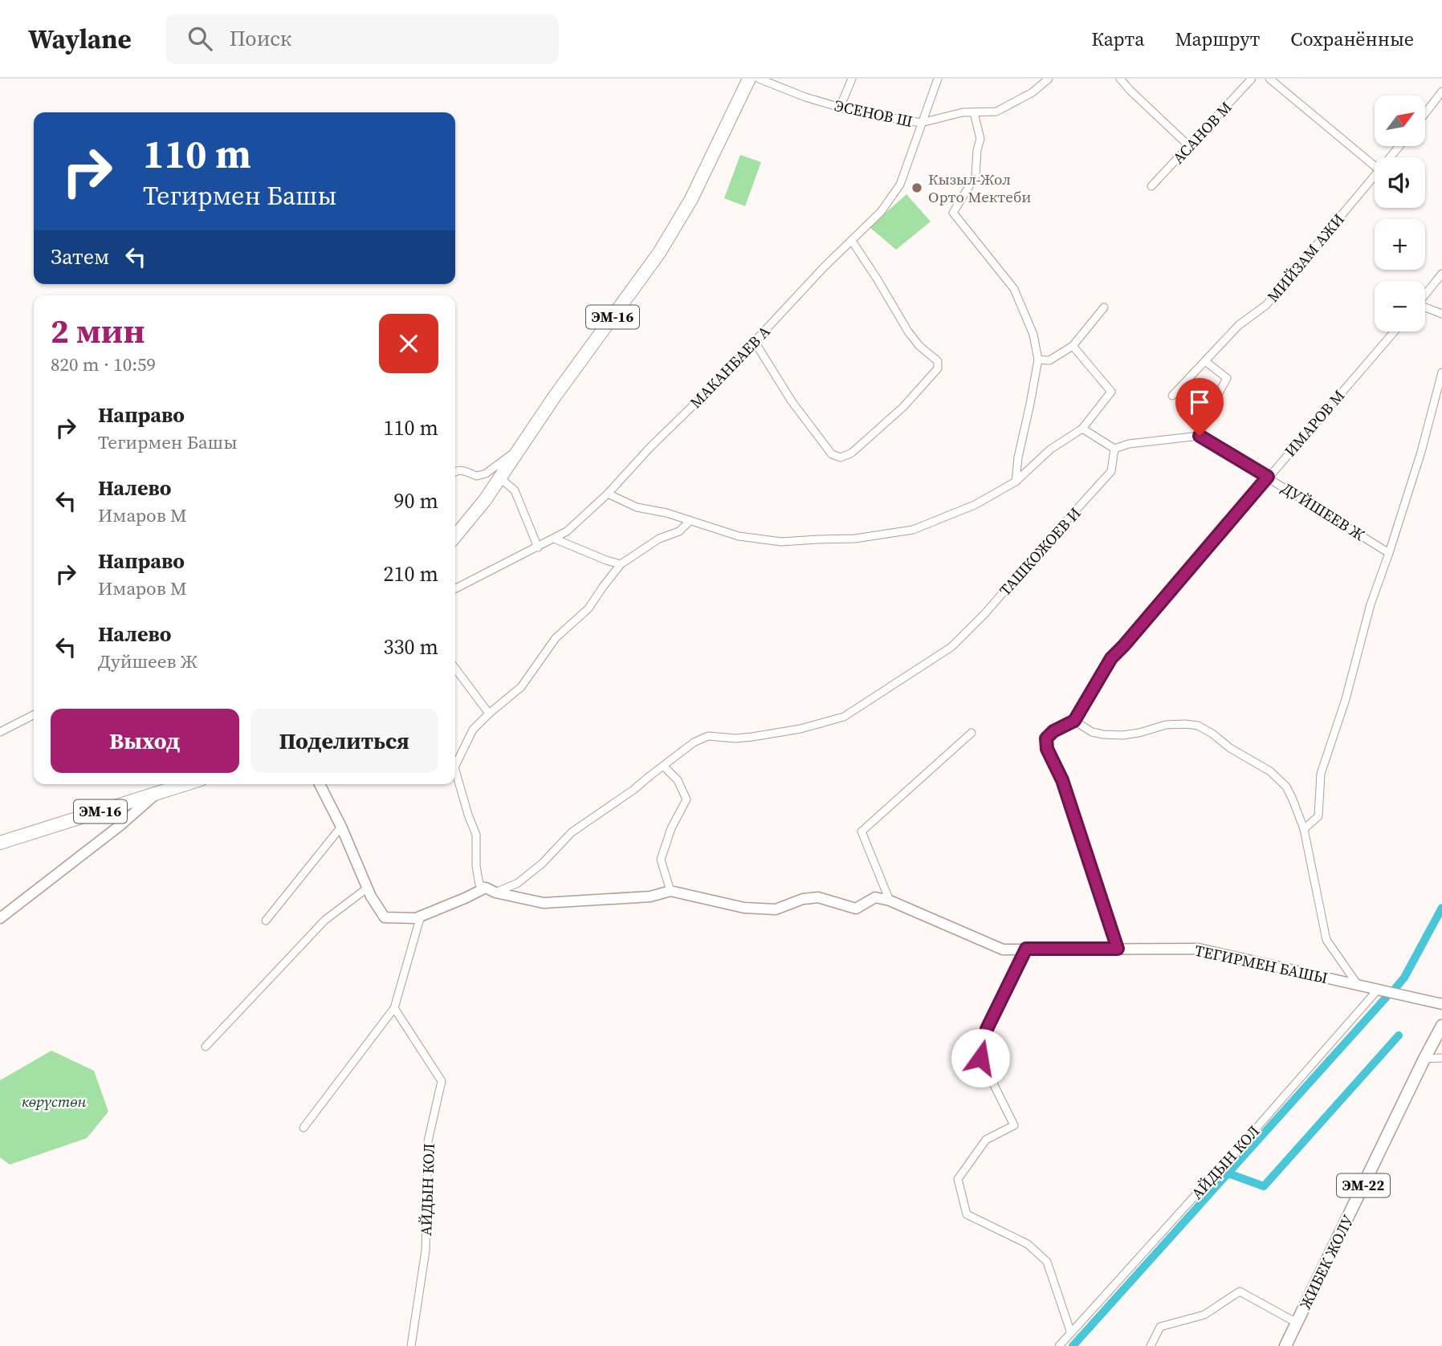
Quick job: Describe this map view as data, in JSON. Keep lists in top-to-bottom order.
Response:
{
  "streets": {
    "highway": ["ЭМ-16"],
    "main road": ["ЭМ-22", "ЖИБЕК ЖОЛУ"],
    "street": [
      "ЭСЕНОВ Ш",
      "АСАНОВ М",
      "МИЙЗАМ АЖИ",
      "МАКАНБАЕВ А",
      "ИМАРОВ М",
      "ДУЙШЕЕВ Ж",
      "ТАШКОЖОЕВ И",
      "ТЕГИРМЕН БАШЫ",
      "АЙДЫН КОЛ"
    ]
  },
  "crossings": [
    ["ЭСЕНОВ Ш", "МАКАНБАЕВ А"],
    ["ИМАРОВ М", "ДУЙШЕЕВ Ж"],
    ["ИМАРОВ М", "ТЕГИРМЕН БАШЫ"],
    ["ТЕГИРМЕН БАШЫ", "АЙДЫН КОЛ"]
  ],
  "parks": ["көрүстөн"],
  "places": ["Кызыл-Жол Орто Мектеби"],
  "north": "top right",
  "page": {
    "header": "Waylane",
    "search": "Поиск",
    "nav": ["Карта", "Маршрут", "Сохранённые"],
    "map_buttons": ["+", "−"],
    "turn": ["110 m", "Тегирмен Башы"],
    "then": "Затем",
    "heading": ["2 мин", "820 m · 10:59"],
    "list": [
      {
        "name": "Направо",
        "note": "Тегирмен Башы",
        "value": "110 m"
      },
      {
        "name": "Налево",
        "note": "Имаров М",
        "value": "90 m"
      },
      {
        "name": "Направо",
        "note": "Имаров М",
        "value": "210 m"
      },
      {
        "name": "Налево",
        "note": "Дуйшеев Ж",
        "value": "330 m"
      }
    ],
    "buttons": ["Выход", "Поделиться"]
  }
}
